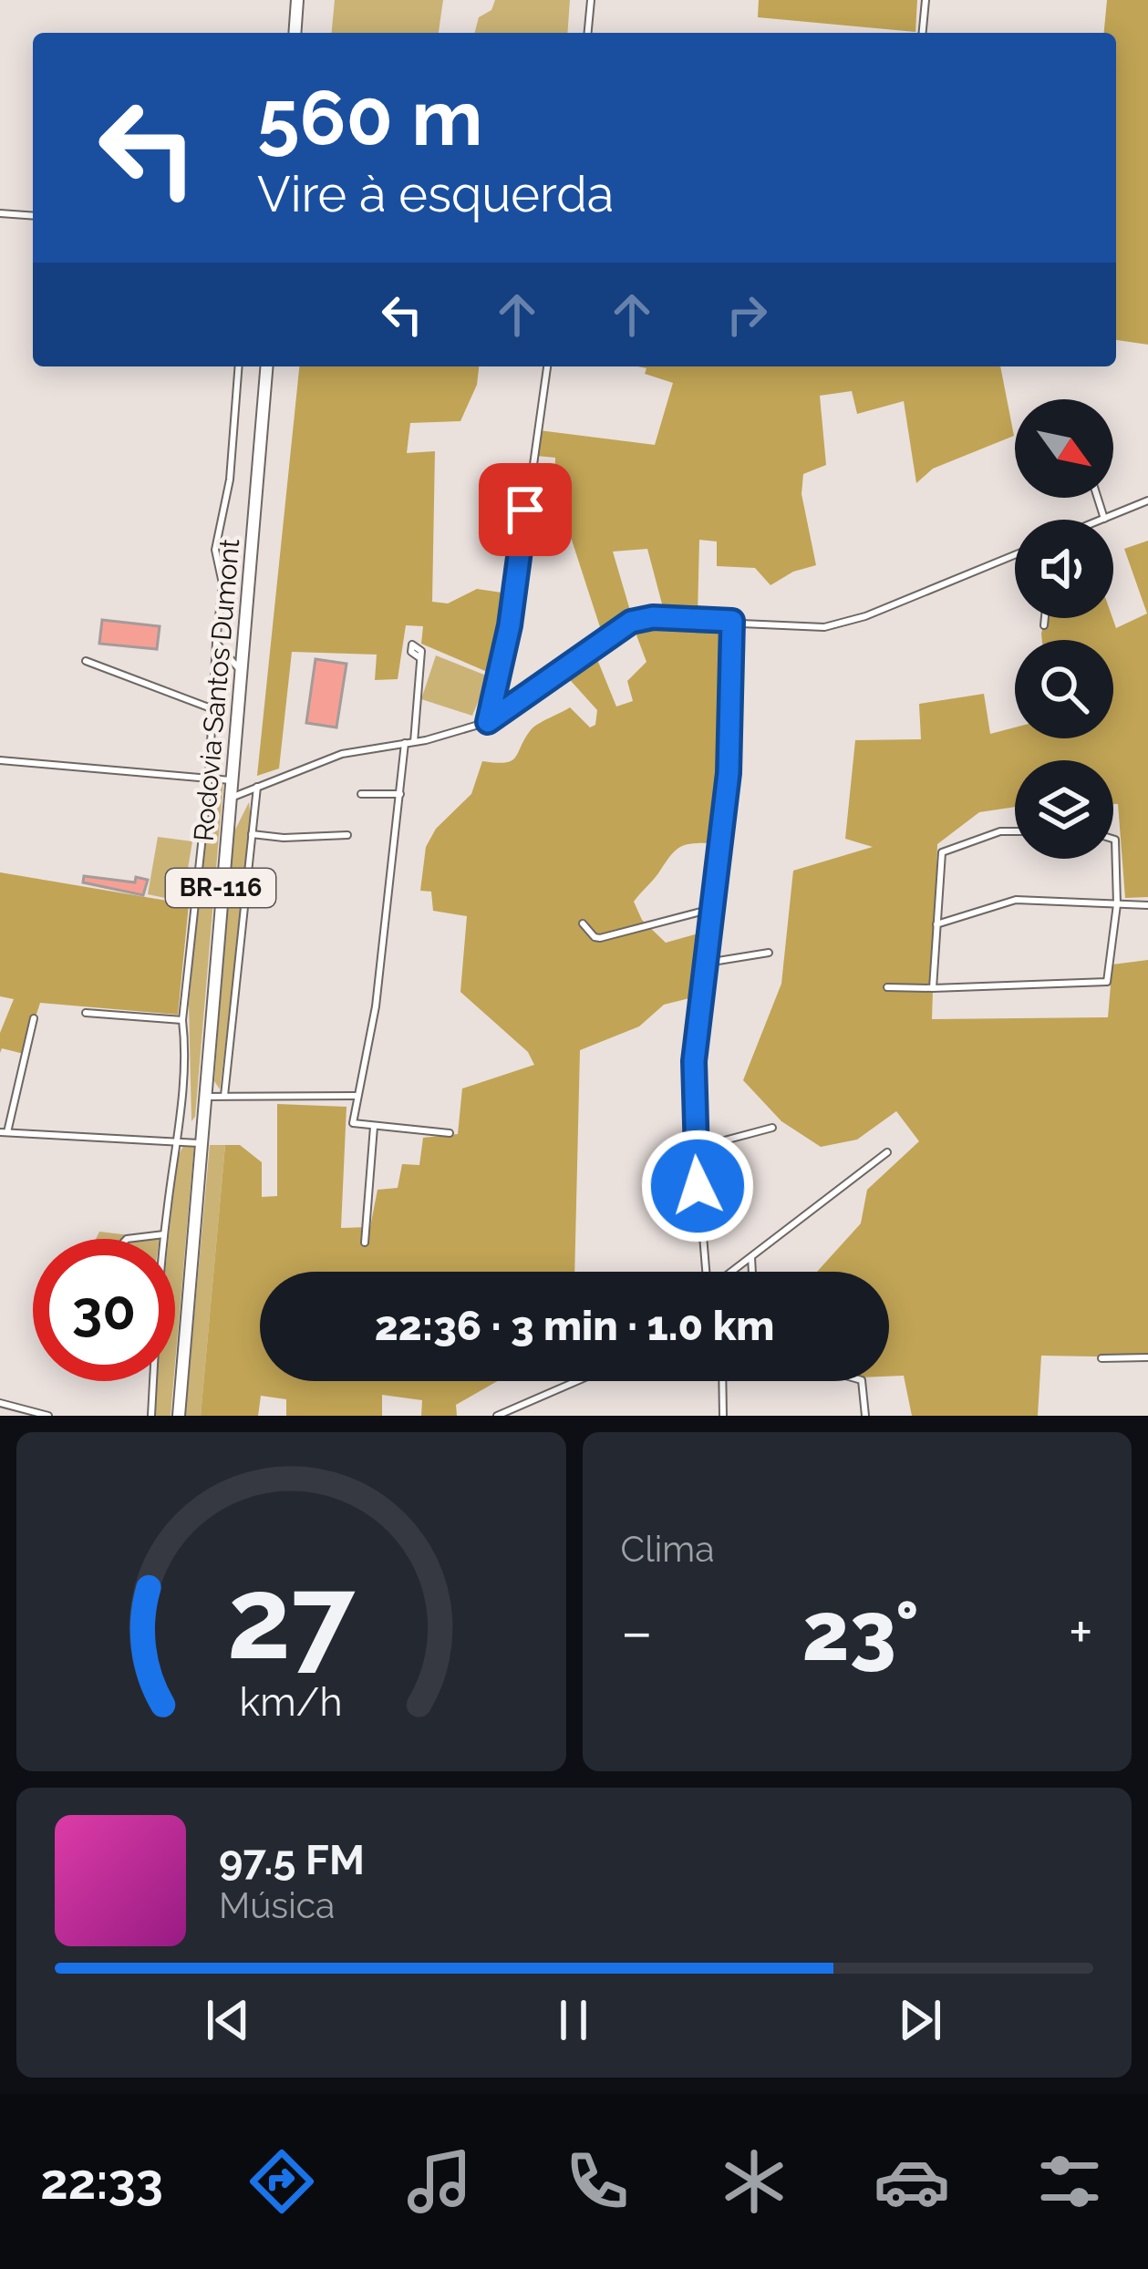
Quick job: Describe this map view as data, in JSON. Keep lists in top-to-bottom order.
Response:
{
  "streets": {
    "highway": ["Rodovia Santos Dumont", "BR-116"]
  },
  "north": "bottom right",
  "page": {
    "turn": ["560 m", "Vire à esquerda"],
    "limit": "30",
    "trip": "22:36 · 3 min · 1.0 km",
    "tile": "Clima",
    "heat": ["−", "23°", "+"],
    "song": ["97.5 FM", "Música"],
    "tabs": "22:33",
    "gauge": ["27", "km/h"]
  }
}
